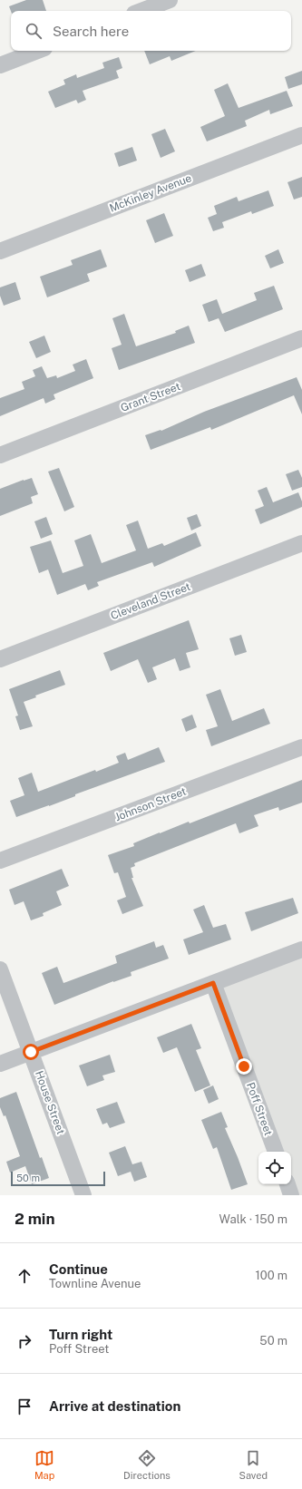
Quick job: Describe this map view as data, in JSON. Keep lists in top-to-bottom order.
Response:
{
  "streets": {
    "street": [
      "McKinley Avenue",
      "Grant Street",
      "Cleveland Street",
      "Johnson Street",
      "House Street",
      "Poff Street"
    ]
  },
  "scale_bar": "50 m",
  "page": {
    "search": "Search here",
    "scale": "50 m",
    "heading": ["2 min", "Walk · 150 m"],
    "list": [
      ["Continue", "Townline Avenue", "100 m"],
      ["Turn right", "Poff Street", "50 m"],
      "Arrive at destination"
    ],
    "nav": ["Map", "Directions", "Saved"]
  }
}
